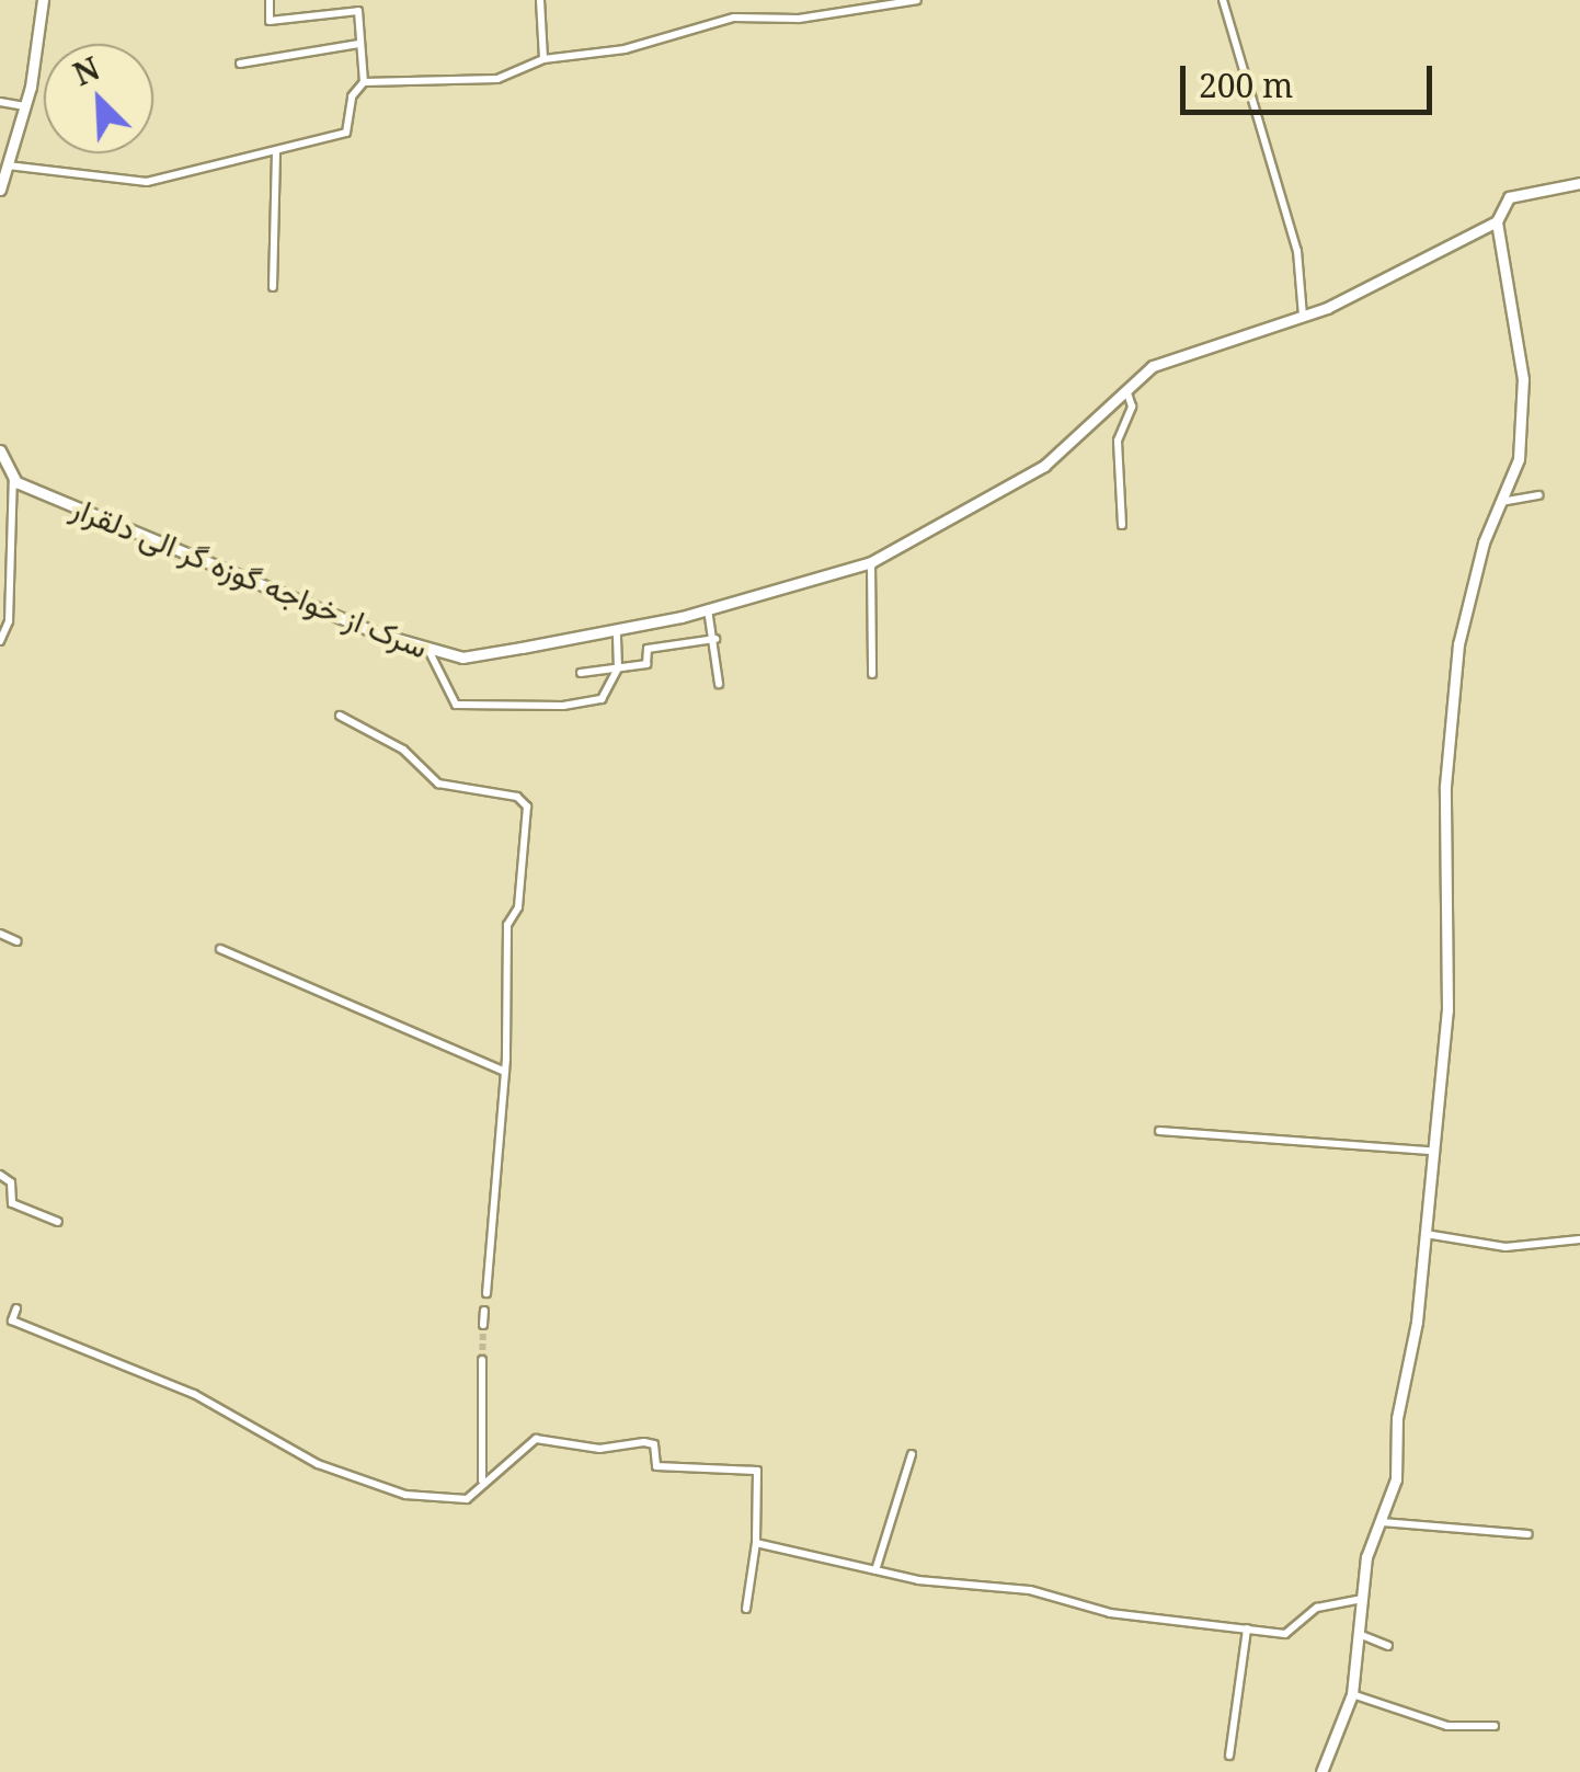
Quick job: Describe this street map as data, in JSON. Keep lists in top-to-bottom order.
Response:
{
  "streets": {
    "street": ["سرک از خواجه گوزه گر الی دلقرار"]
  },
  "scale_bar": "200 m",
  "north": "top left"
}
